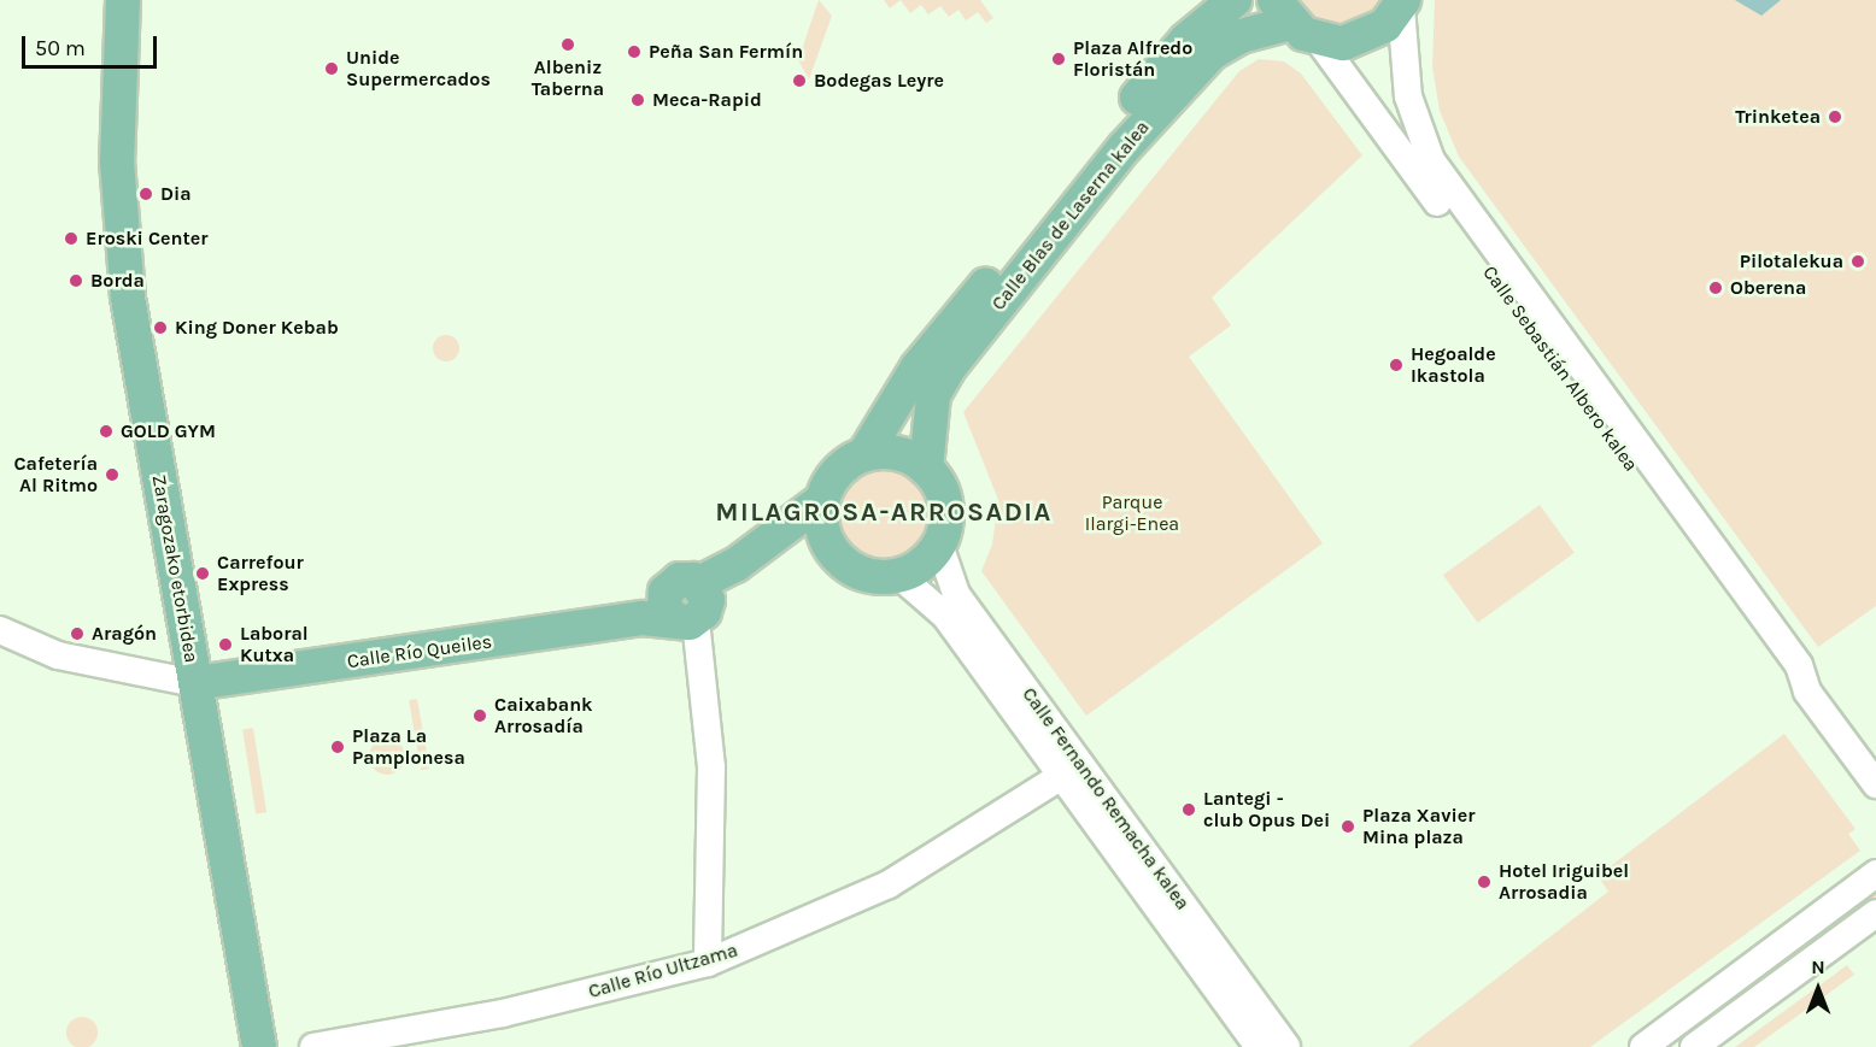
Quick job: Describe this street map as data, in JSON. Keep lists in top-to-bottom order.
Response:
{
  "streets": {
    "main road": ["Calle Blas de Laserna kalea", "Zaragozako etorbidea", "Calle Río Queiles"],
    "street": ["Calle Sebastián Albero kalea", "Calle Fernando Remacha kalea", "Calle Río Ultzama"]
  },
  "crossings": [
    ["Calle Blas de Laserna kalea", "Calle Fernando Remacha kalea"],
    ["Zaragozako etorbidea", "Calle Río Queiles"],
    ["Calle Fernando Remacha kalea", "Calle Río Ultzama"]
  ],
  "districts": ["MILAGROSA-ARROSADIA"],
  "parks": ["Parque Ilargi-Enea"],
  "places": [
    "Albeniz Taberna",
    "Peña San Fermín",
    "Plaza Alfredo Floristán",
    "Unide Supermercados",
    "Bodegas Leyre",
    "Meca-Rapid",
    "Trinketea",
    "Dia",
    "Eroski Center",
    "Pilotalekua",
    "Borda",
    "Oberena",
    "King Doner Kebab",
    "Hegoalde Ikastola",
    "GOLD GYM",
    "Cafetería Al Ritmo",
    "Carrefour Express",
    "Aragón",
    "Laboral Kutxa",
    "Caixabank Arrosadía",
    "Plaza La Pamplonesa",
    "Lantegi - club Opus Dei",
    "Plaza Xavier Mina plaza",
    "Hotel Iriguibel Arrosadia"
  ],
  "scale_bar": "50 m",
  "north": "top"
}
